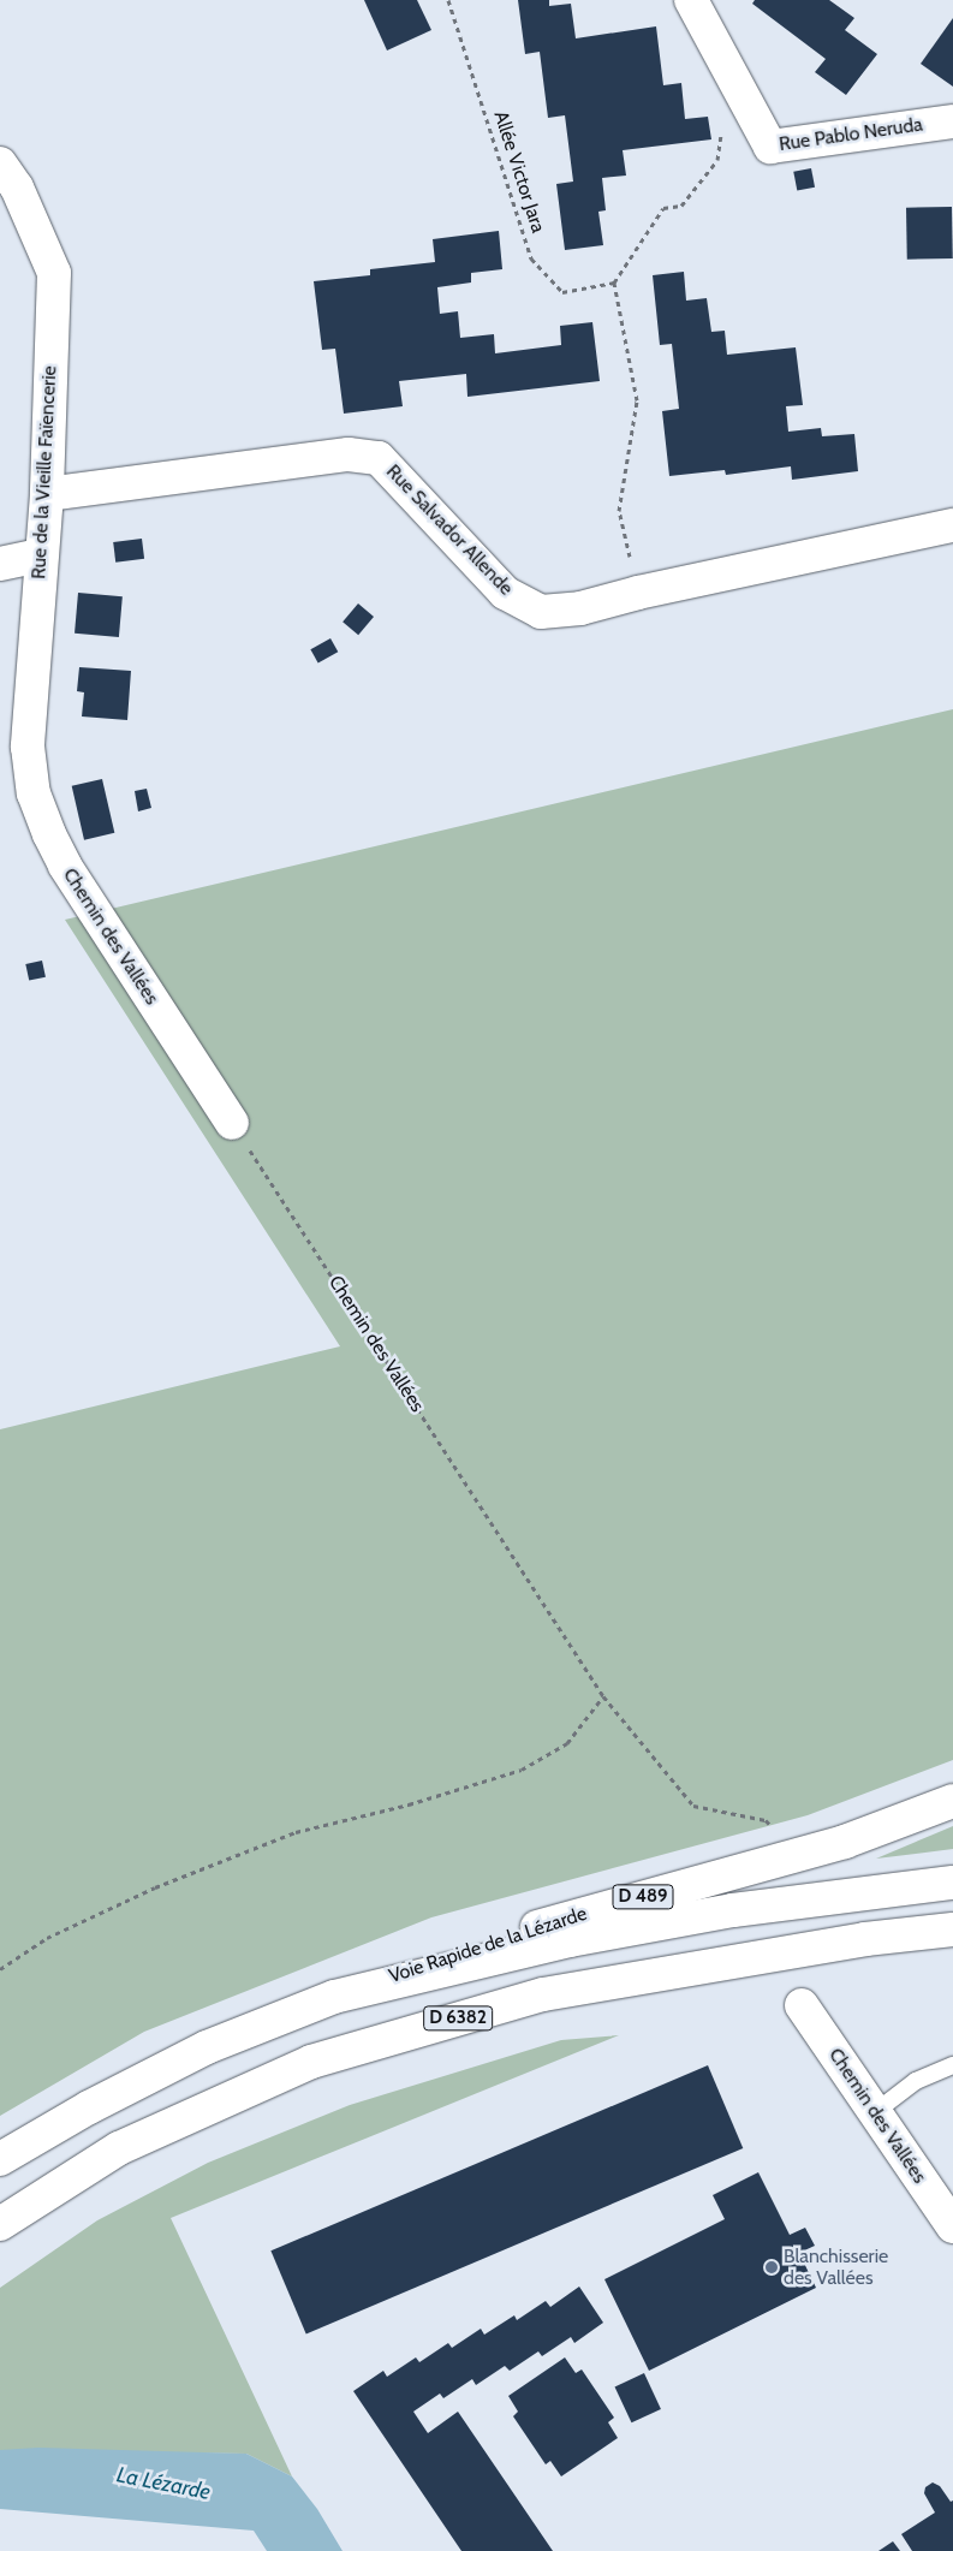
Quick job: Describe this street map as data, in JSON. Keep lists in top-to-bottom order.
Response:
{
  "streets": {
    "main road": [
      "Rue Pablo Neruda",
      "Rue de la Vieille Faïencerie",
      "Rue Salvador Allende",
      "Chemin des Vallées",
      "D 489",
      "Voie Rapide de la Lézarde",
      "D 6382"
    ],
    "path": ["Allée Victor Jara"]
  },
  "crossings": [
    ["Rue de la Vieille Faïencerie", "Rue Salvador Allende"],
    ["Rue de la Vieille Faïencerie", "Chemin des Vallées"],
    ["Voie Rapide de la Lézarde", "D 6382"]
  ],
  "water": ["La Lézarde"],
  "places": ["Blanchisserie des Vallées"]
}
